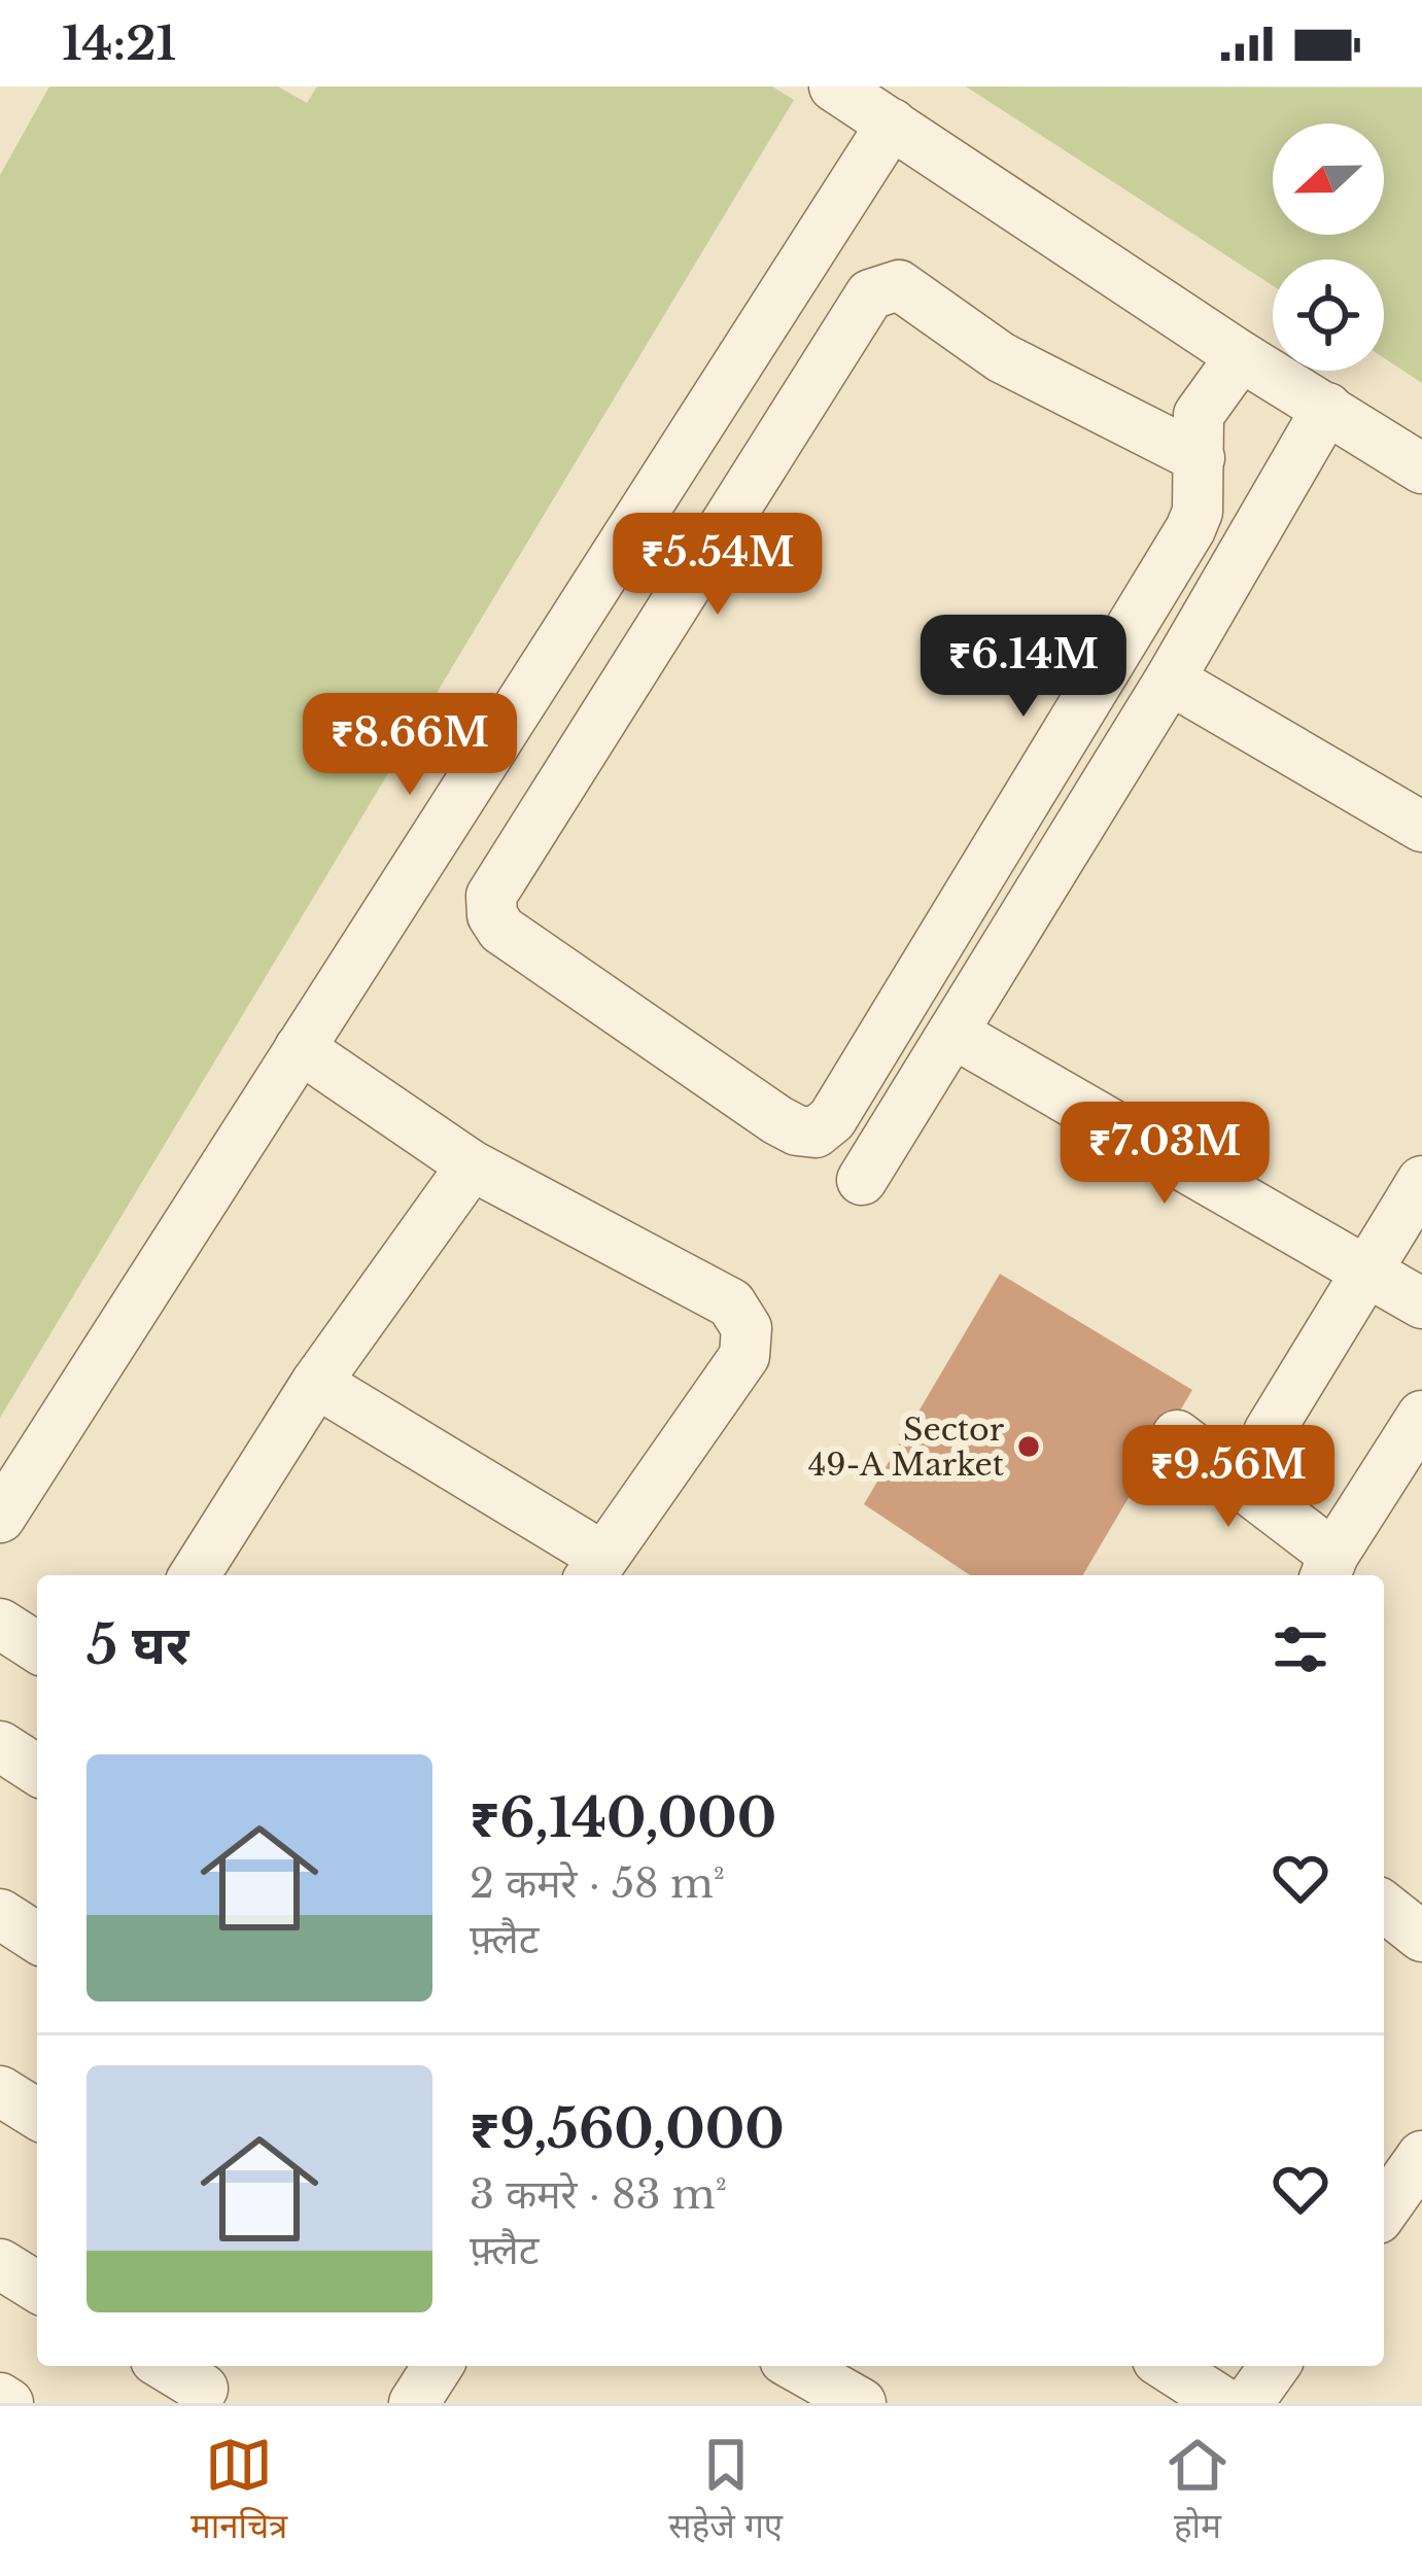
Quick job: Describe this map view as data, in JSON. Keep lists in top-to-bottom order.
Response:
{
  "places": ["Sector 49-A Market"],
  "north": "left",
  "page": {
    "status": "14:21",
    "price": [
      "₹5.54M",
      "₹6.14M",
      "₹8.66M",
      "₹7.03M",
      "₹9.56M"
    ],
    "heading": "5 घर",
    "list": [
      {
        "name": "₹6,140,000",
        "note": "2 कमरे · 58 m² · फ़्लैट"
      },
      {
        "name": "₹9,560,000",
        "note": "3 कमरे · 83 m² · फ़्लैट"
      }
    ],
    "tabs": ["मानचित्र", "सहेजे गए", "होम"]
  }
}
